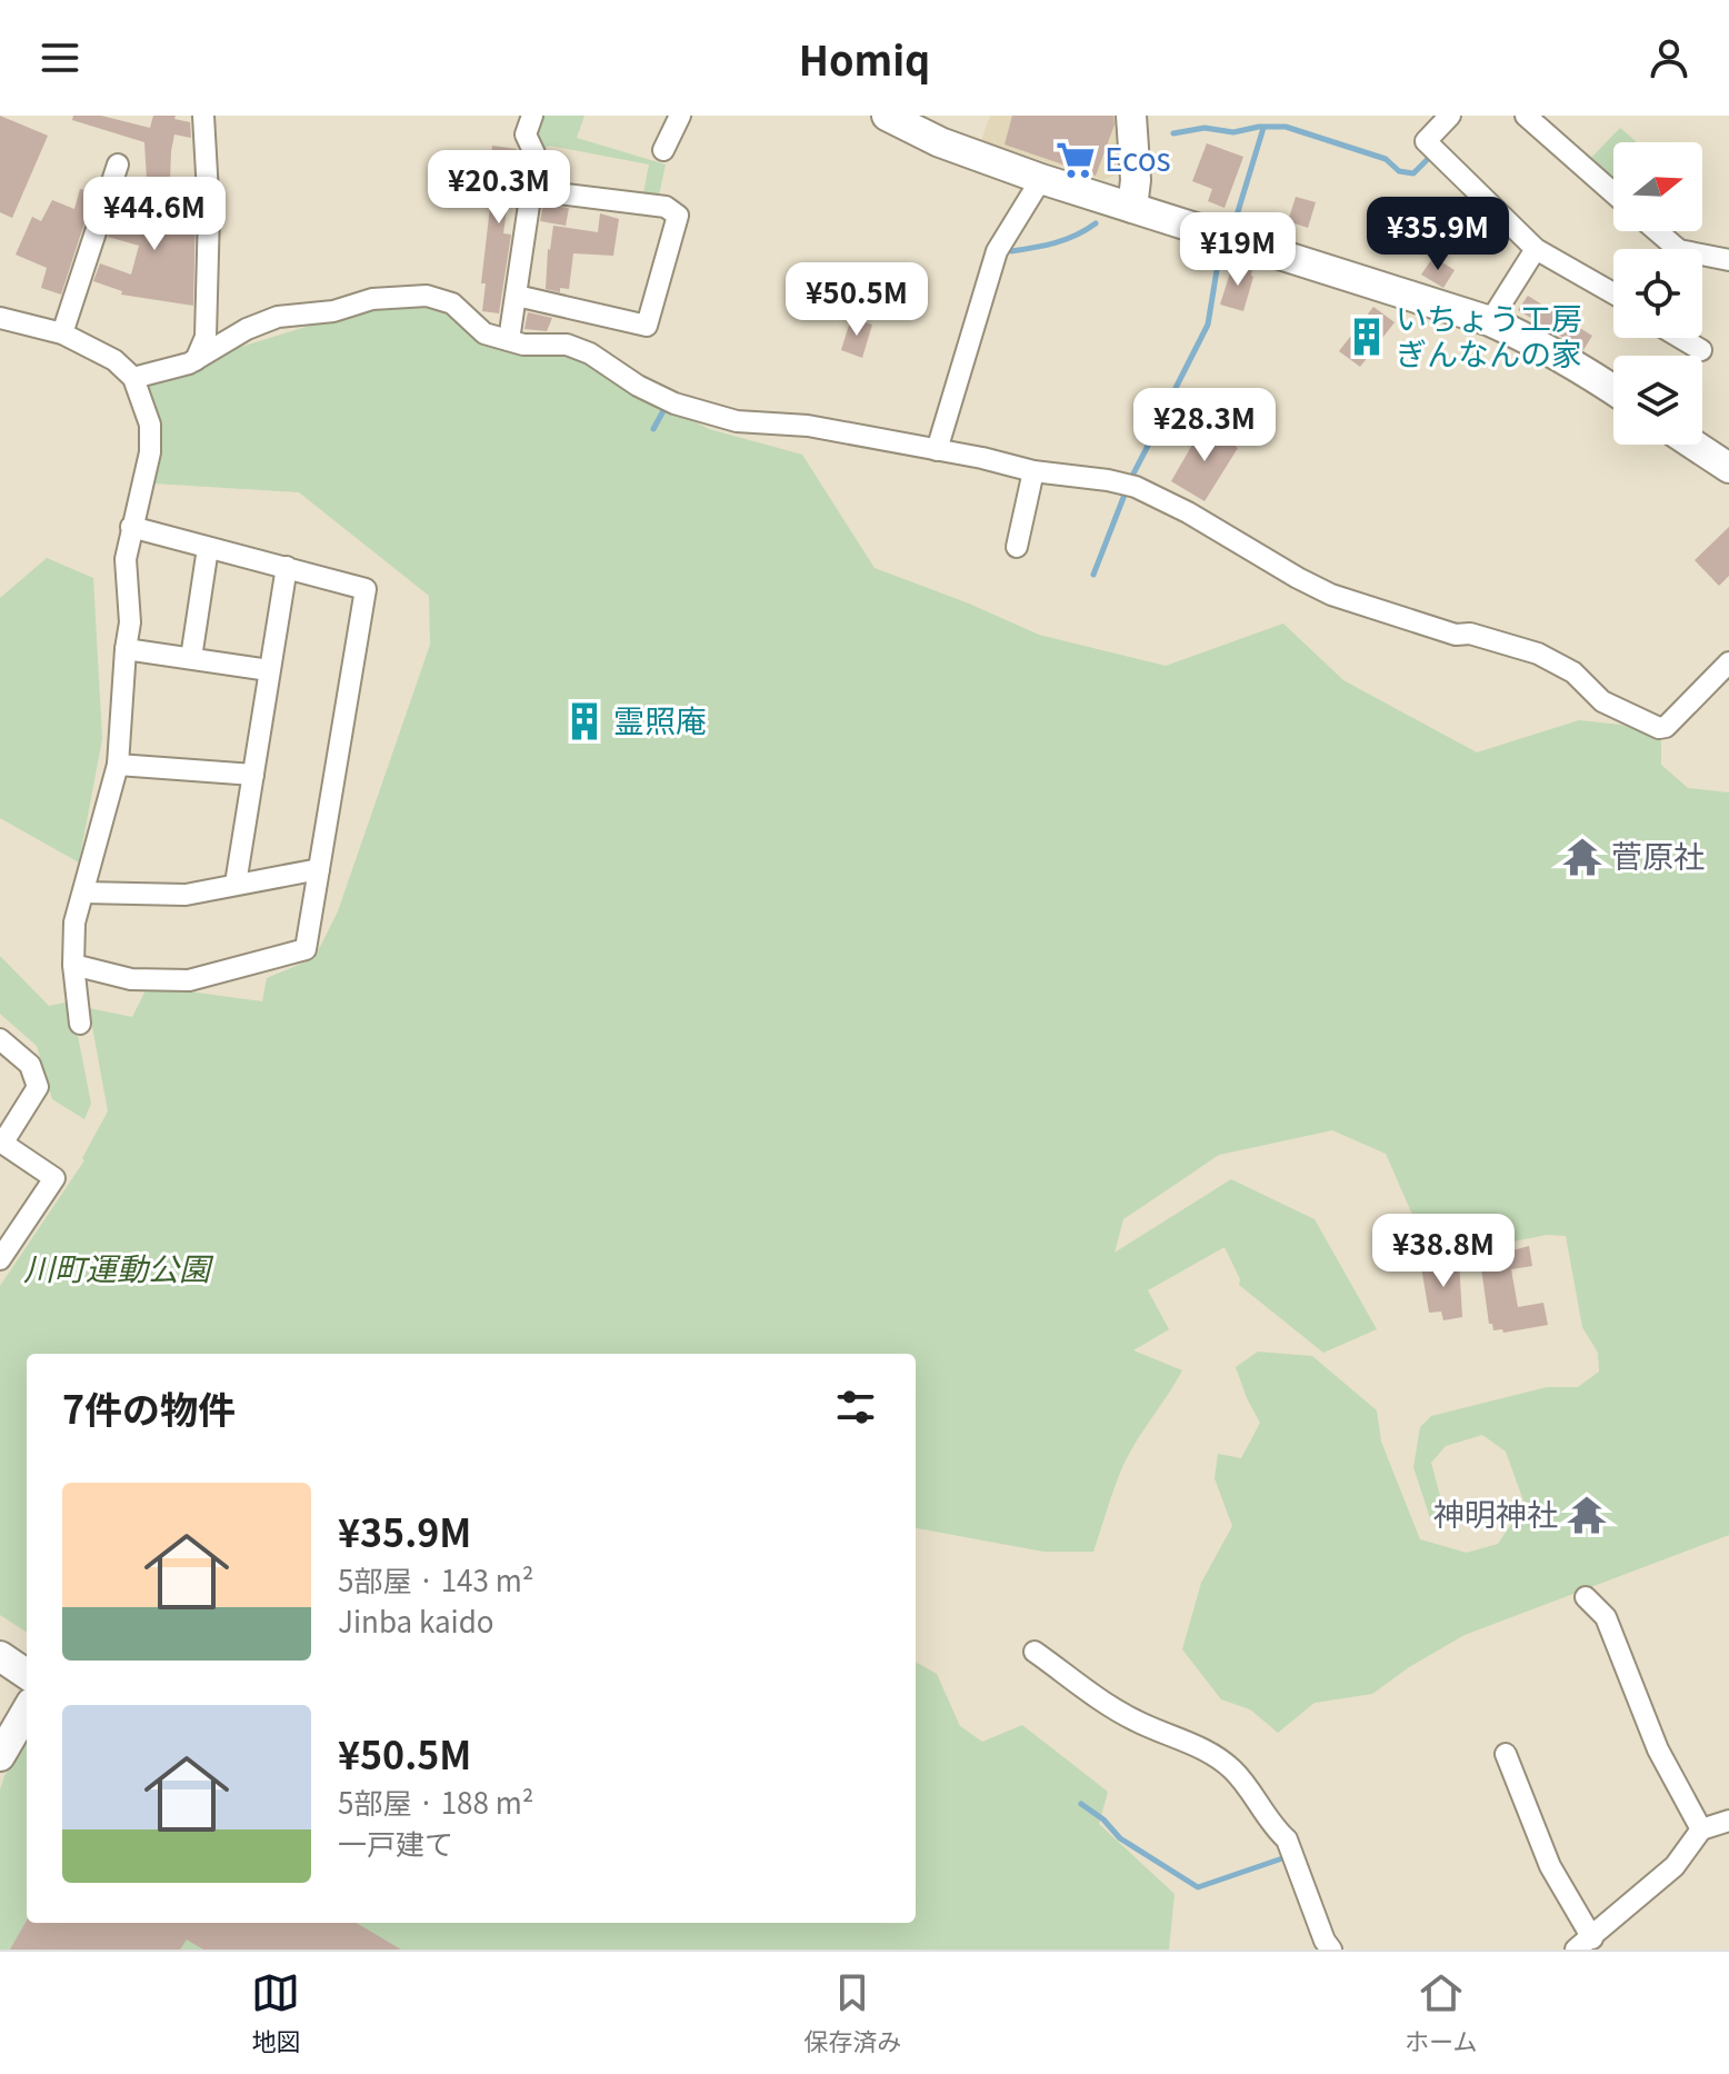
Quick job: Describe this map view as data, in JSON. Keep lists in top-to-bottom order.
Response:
{
  "parks": ["川町運動公園"],
  "places": {
    "supermarket": ["Ecos"],
    "building": ["いちょう工房 ぎんなんの家", "霊照庵"],
    "temple": ["菅原社", "神明神社"]
  },
  "north": "right",
  "page": {
    "header": "Homiq",
    "price": [
      "¥20.3M",
      "¥44.6M",
      "¥35.9M",
      "¥19M",
      "¥50.5M",
      "¥28.3M",
      "¥38.8M"
    ],
    "heading": "7件の物件",
    "list": [
      {
        "name": "¥35.9M",
        "note": "5部屋 · 143 m² · Jinba kaido"
      },
      {
        "name": "¥50.5M",
        "note": "5部屋 · 188 m² · 一戸建て"
      }
    ],
    "tabs": ["地図", "保存済み", "ホーム"]
  }
}
